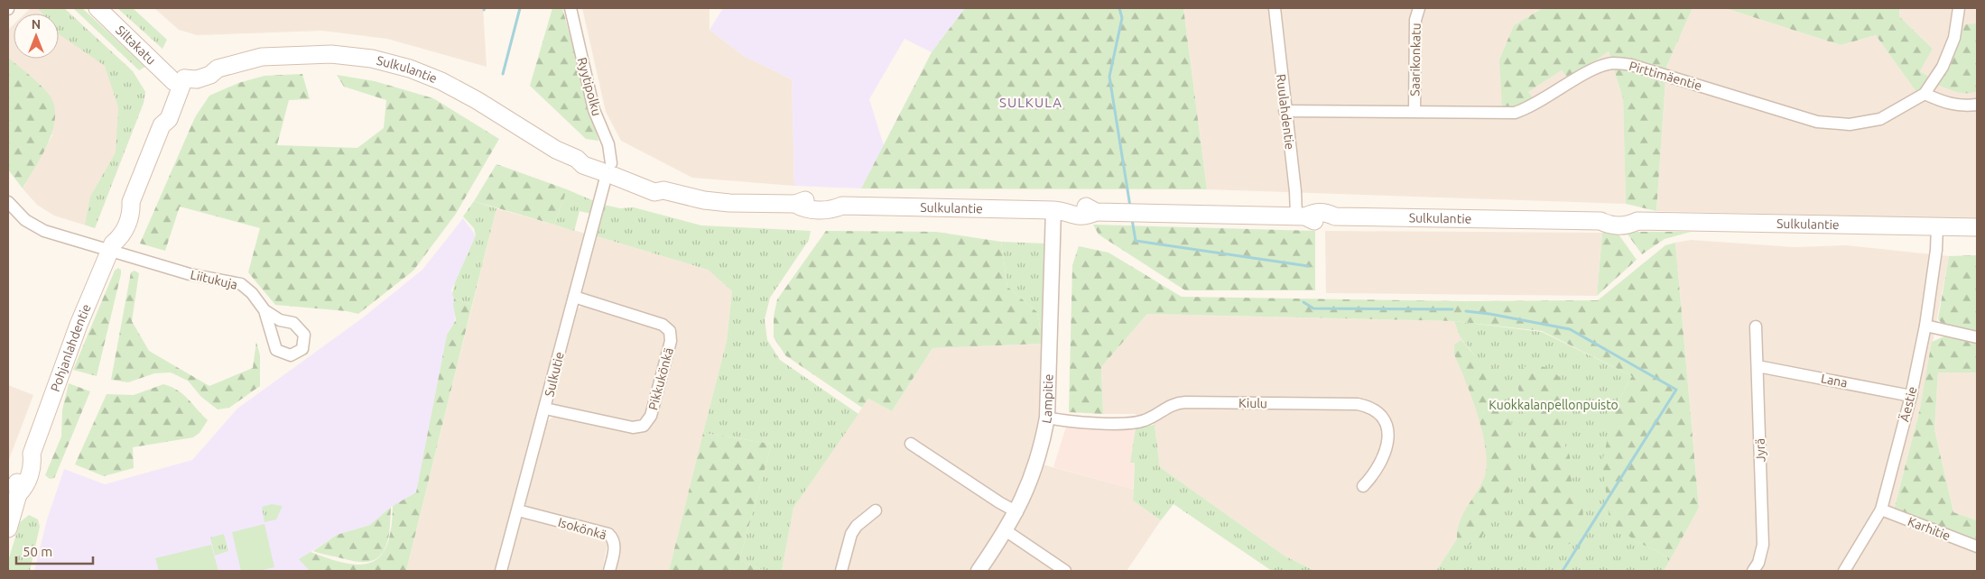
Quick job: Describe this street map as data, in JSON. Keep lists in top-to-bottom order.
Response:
{
  "streets": {
    "main road": ["Siltakatu", "Sulkulantie", "Pohjanlahdentie"],
    "street": [
      "Saarikonkatu",
      "Pirttimäentie",
      "Ryytipolku",
      "Ruulahdentie",
      "Liitukuja",
      "Sulkutie",
      "Pikkukönkä",
      "Lana",
      "Lampitie",
      "Kiulu",
      "Äestie",
      "Jyrä",
      "Isokönkä",
      "Karhitie"
    ]
  },
  "crossings": [
    ["Siltakatu", "Sulkulantie"],
    ["Siltakatu", "Pohjanlahdentie"],
    ["Saarikonkatu", "Pirttimäentie"],
    ["Sulkulantie", "Ryytipolku"],
    ["Sulkulantie", "Ruulahdentie"],
    ["Sulkulantie", "Pohjanlahdentie"],
    ["Sulkulantie", "Sulkutie"],
    ["Sulkulantie", "Lampitie"],
    ["Sulkulantie", "Äestie"],
    ["Pirttimäentie", "Ruulahdentie"],
    ["Ryytipolku", "Sulkutie"],
    ["Liitukuja", "Pohjanlahdentie"],
    ["Sulkutie", "Pikkukönkä"],
    ["Sulkutie", "Isokönkä"],
    ["Lana", "Äestie"],
    ["Lana", "Jyrä"],
    ["Lampitie", "Kiulu"],
    ["Äestie", "Karhitie"]
  ],
  "districts": ["SULKULA"],
  "parks": ["Kuokkalanpellonpuisto"],
  "scale_bar": "50 m",
  "north": "top"
}
